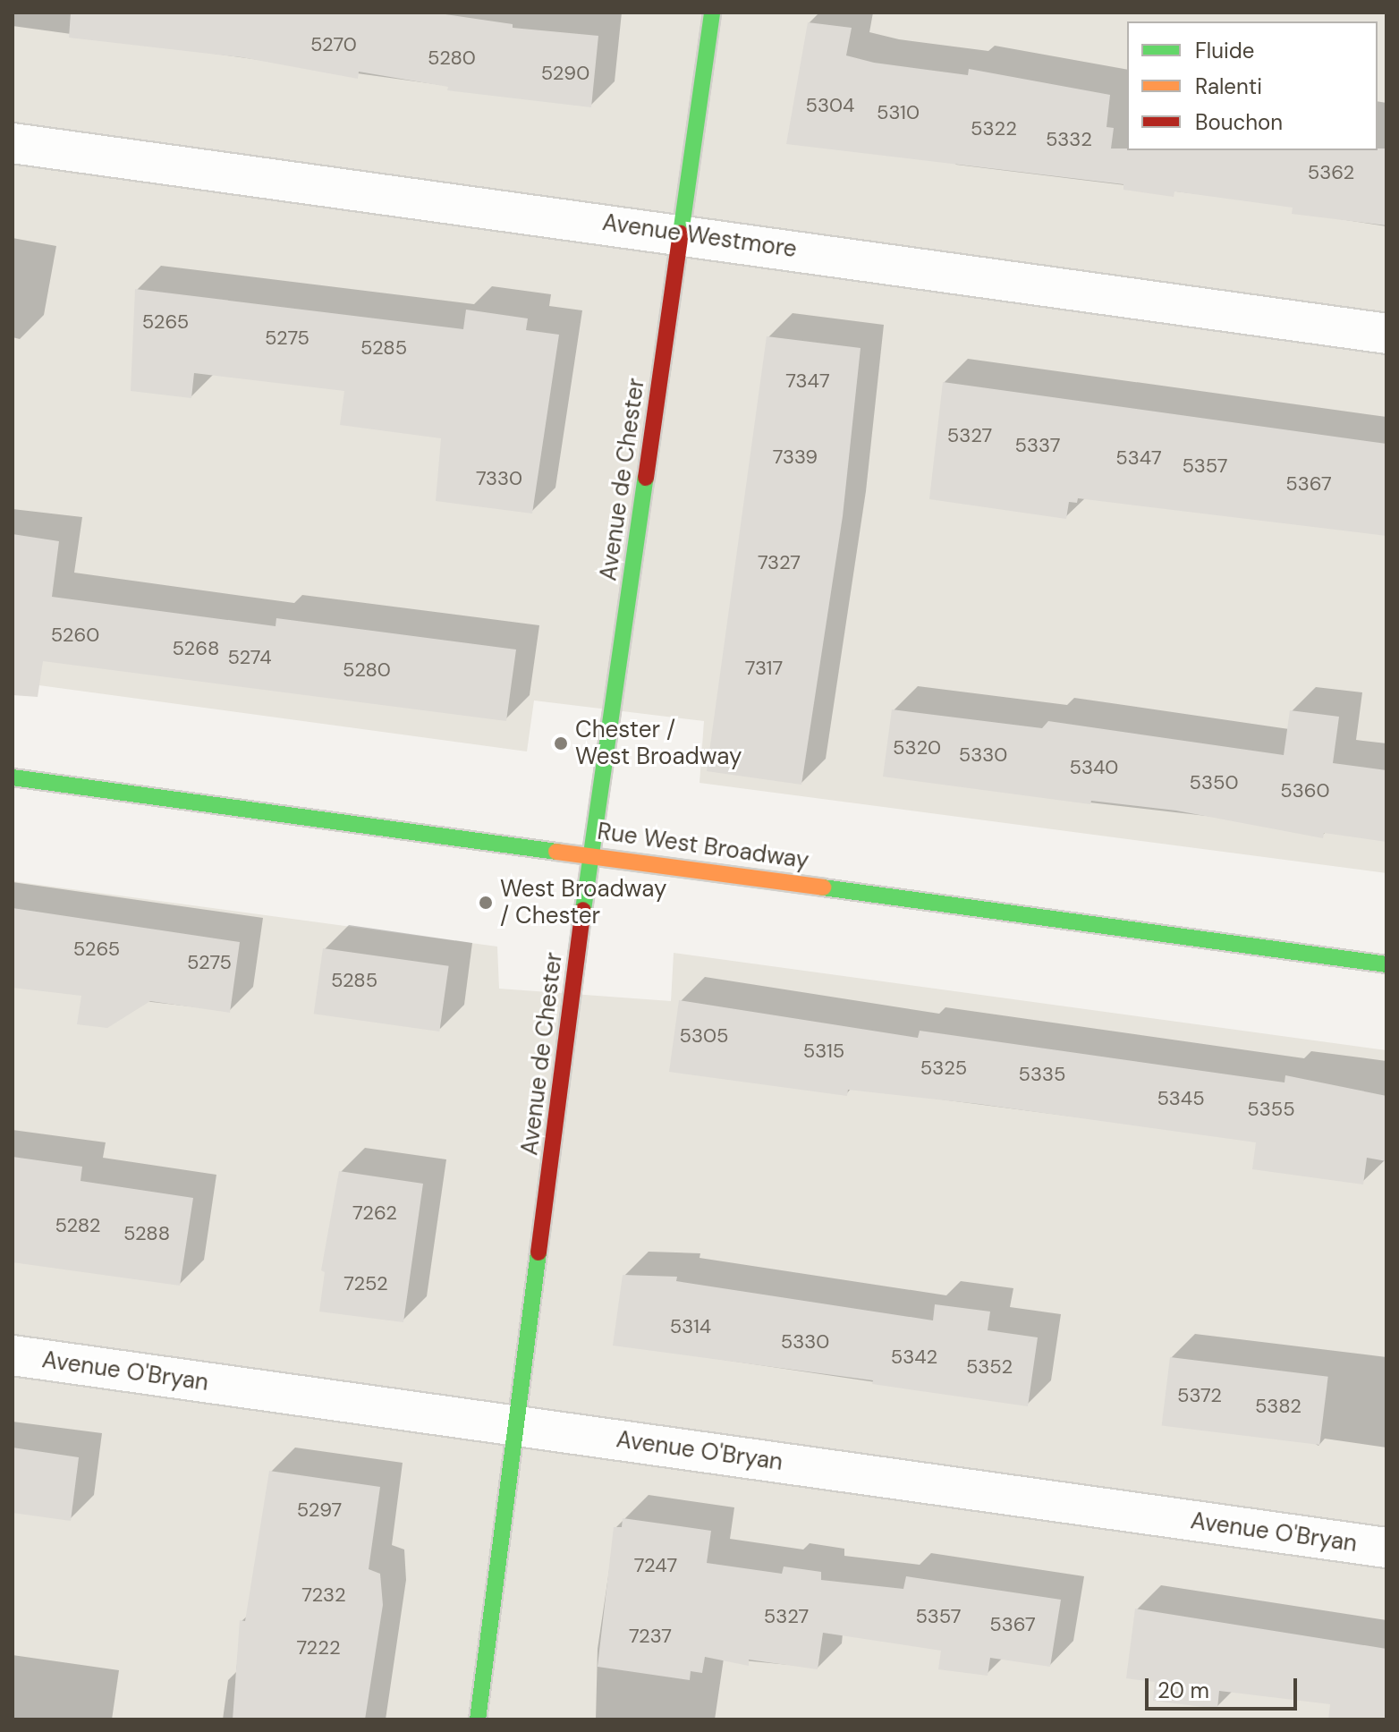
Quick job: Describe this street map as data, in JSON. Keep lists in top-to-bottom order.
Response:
{
  "streets": {
    "street": [
      "Avenue Westmore",
      "Avenue de Chester",
      "Rue West Broadway",
      "Avenue O'Bryan"
    ]
  },
  "crossings": [
    ["Avenue Westmore", "Avenue de Chester"],
    ["Avenue de Chester", "Rue West Broadway"],
    ["Avenue de Chester", "Avenue O'Bryan"]
  ],
  "places": ["Chester / West Broadway", "West Broadway / Chester"],
  "house_numbers": [
    "5270",
    "5280",
    "5290",
    "5304",
    "5310",
    "5322",
    "5332",
    "5362",
    "5265",
    "5275",
    "5285",
    "7347",
    "5327",
    "5337",
    "7339",
    "5347",
    "5357",
    "7330",
    "5367",
    "7327",
    "5260",
    "5268",
    "5274",
    "7317",
    "5280",
    "5320",
    "5330",
    "5340",
    "5350",
    "5360",
    "5265",
    "5275",
    "5285",
    "5305",
    "5315",
    "5325",
    "5335",
    "5345",
    "5355",
    "7262",
    "5282",
    "5288",
    "7252",
    "5314",
    "5330",
    "5342",
    "5352",
    "5372",
    "5382",
    "5297",
    "7247",
    "7232",
    "5327",
    "5357",
    "5367",
    "7237",
    "7222"
  ],
  "legend": ["Fluide", "Ralenti", "Bouchon"],
  "scale_bar": "20 m"
}
